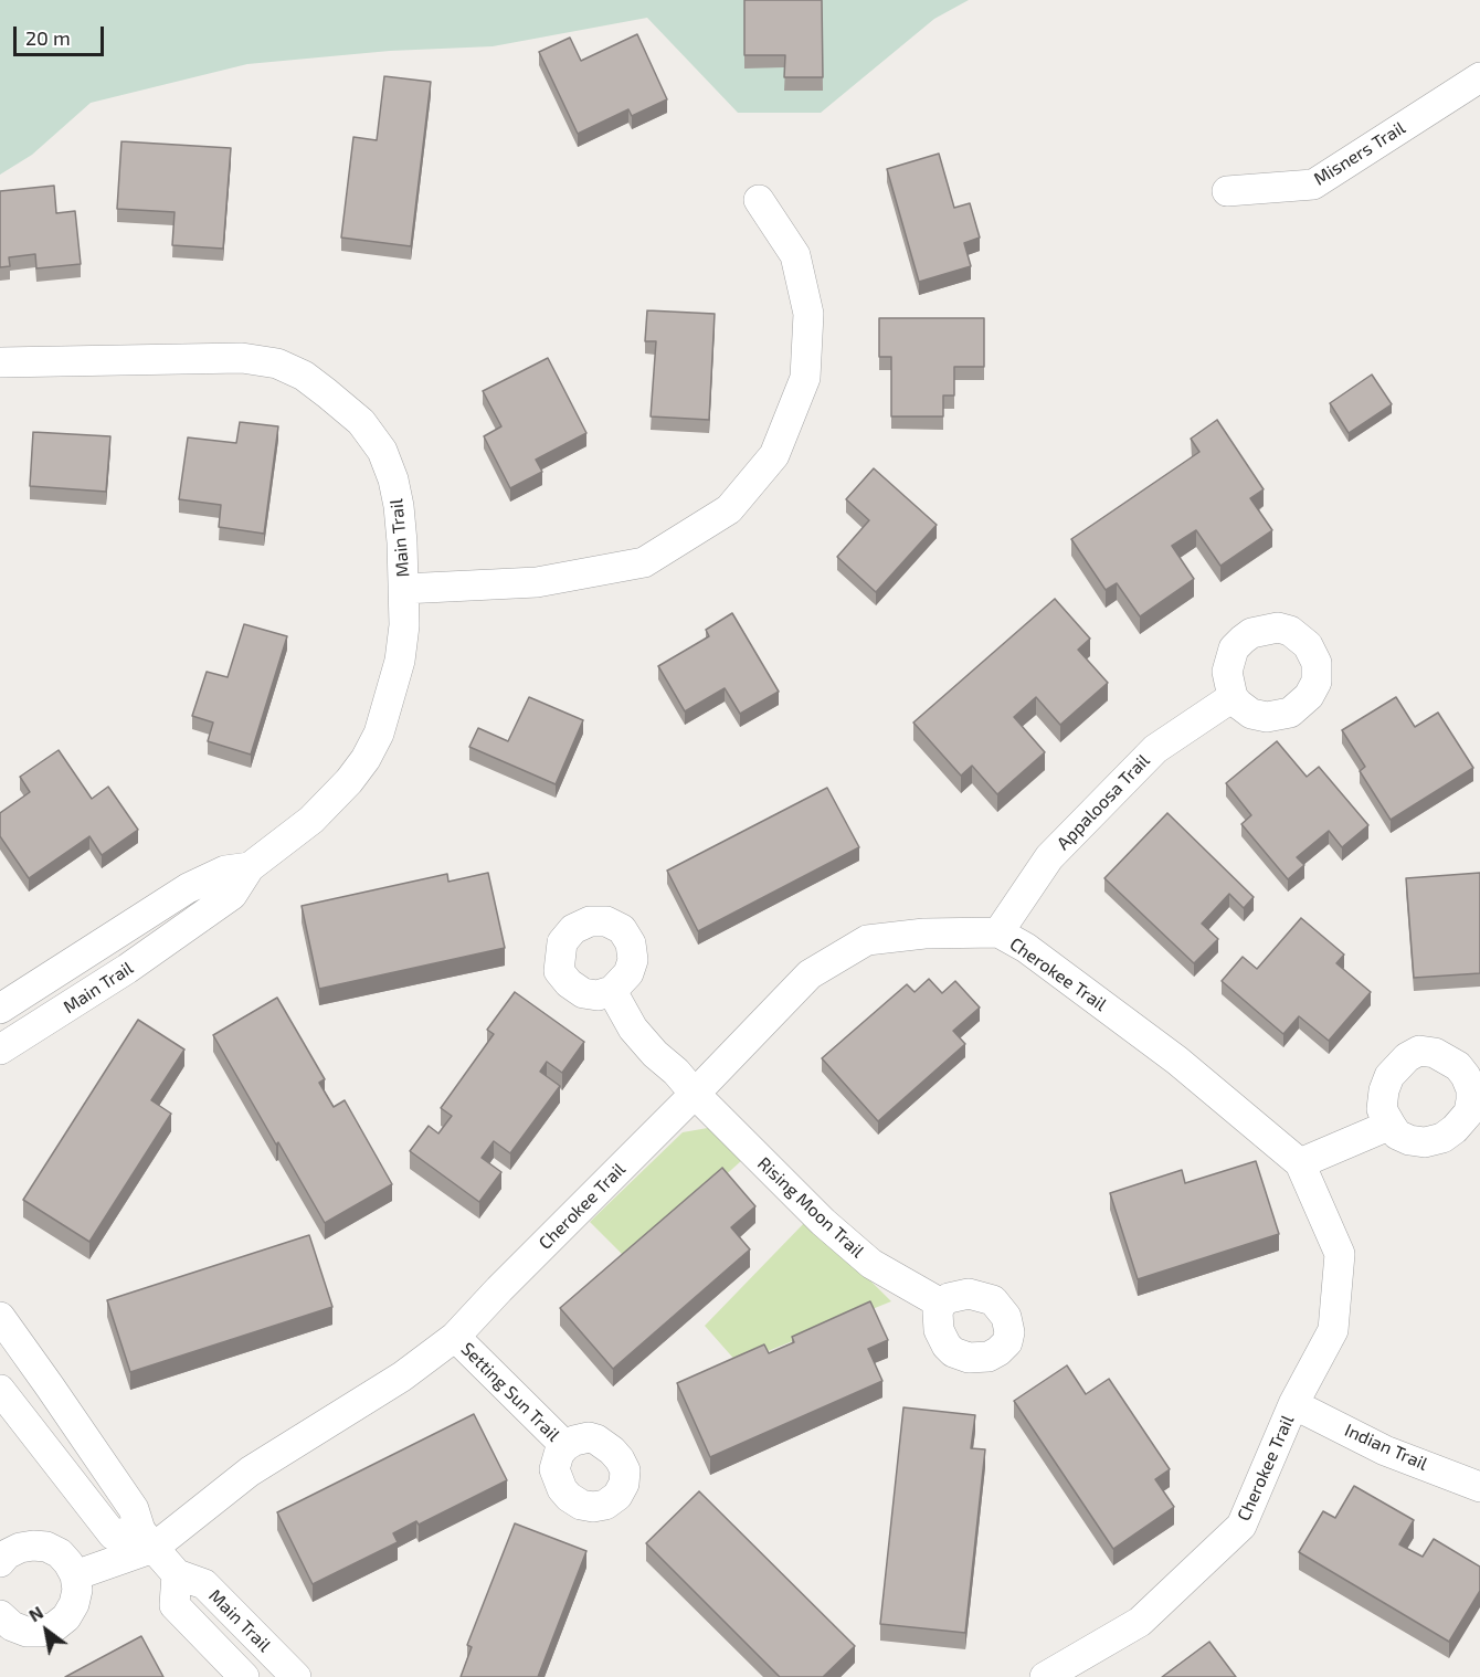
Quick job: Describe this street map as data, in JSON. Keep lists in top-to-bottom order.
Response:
{
  "streets": {
    "street": [
      "Misners Trail",
      "Main Trail",
      "Appaloosa Trail",
      "Cherokee Trail",
      "Rising Moon Trail",
      "Setting Sun Trail",
      "Indian Trail"
    ]
  },
  "crossings": [
    ["Main Trail", "Cherokee Trail"],
    ["Appaloosa Trail", "Cherokee Trail"],
    ["Cherokee Trail", "Rising Moon Trail"],
    ["Cherokee Trail", "Setting Sun Trail"],
    ["Cherokee Trail", "Indian Trail"]
  ],
  "scale_bar": "20 m",
  "north": "top left"
}
